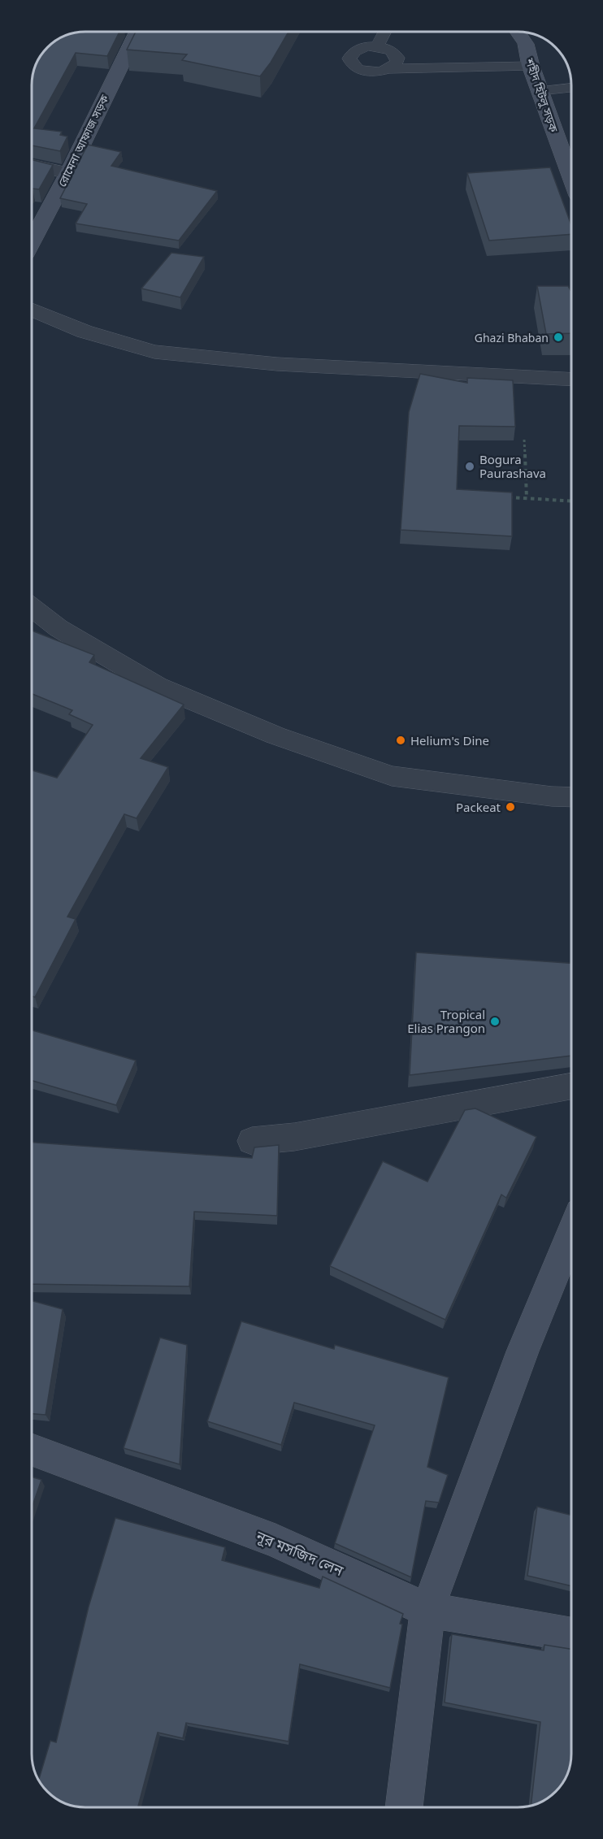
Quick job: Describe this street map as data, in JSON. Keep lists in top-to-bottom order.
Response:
{
  "streets": {
    "street": ["শহীদ হিটলু সড়ক", "রোমেনা আফাজ সড়ক", "নূর মসজিদ লেন"]
  },
  "places": [
    "Ghazi Bhaban",
    "Bogura Paurashava",
    "Helium's Dine",
    "Packeat",
    "Tropical Elias Prangon"
  ]
}
